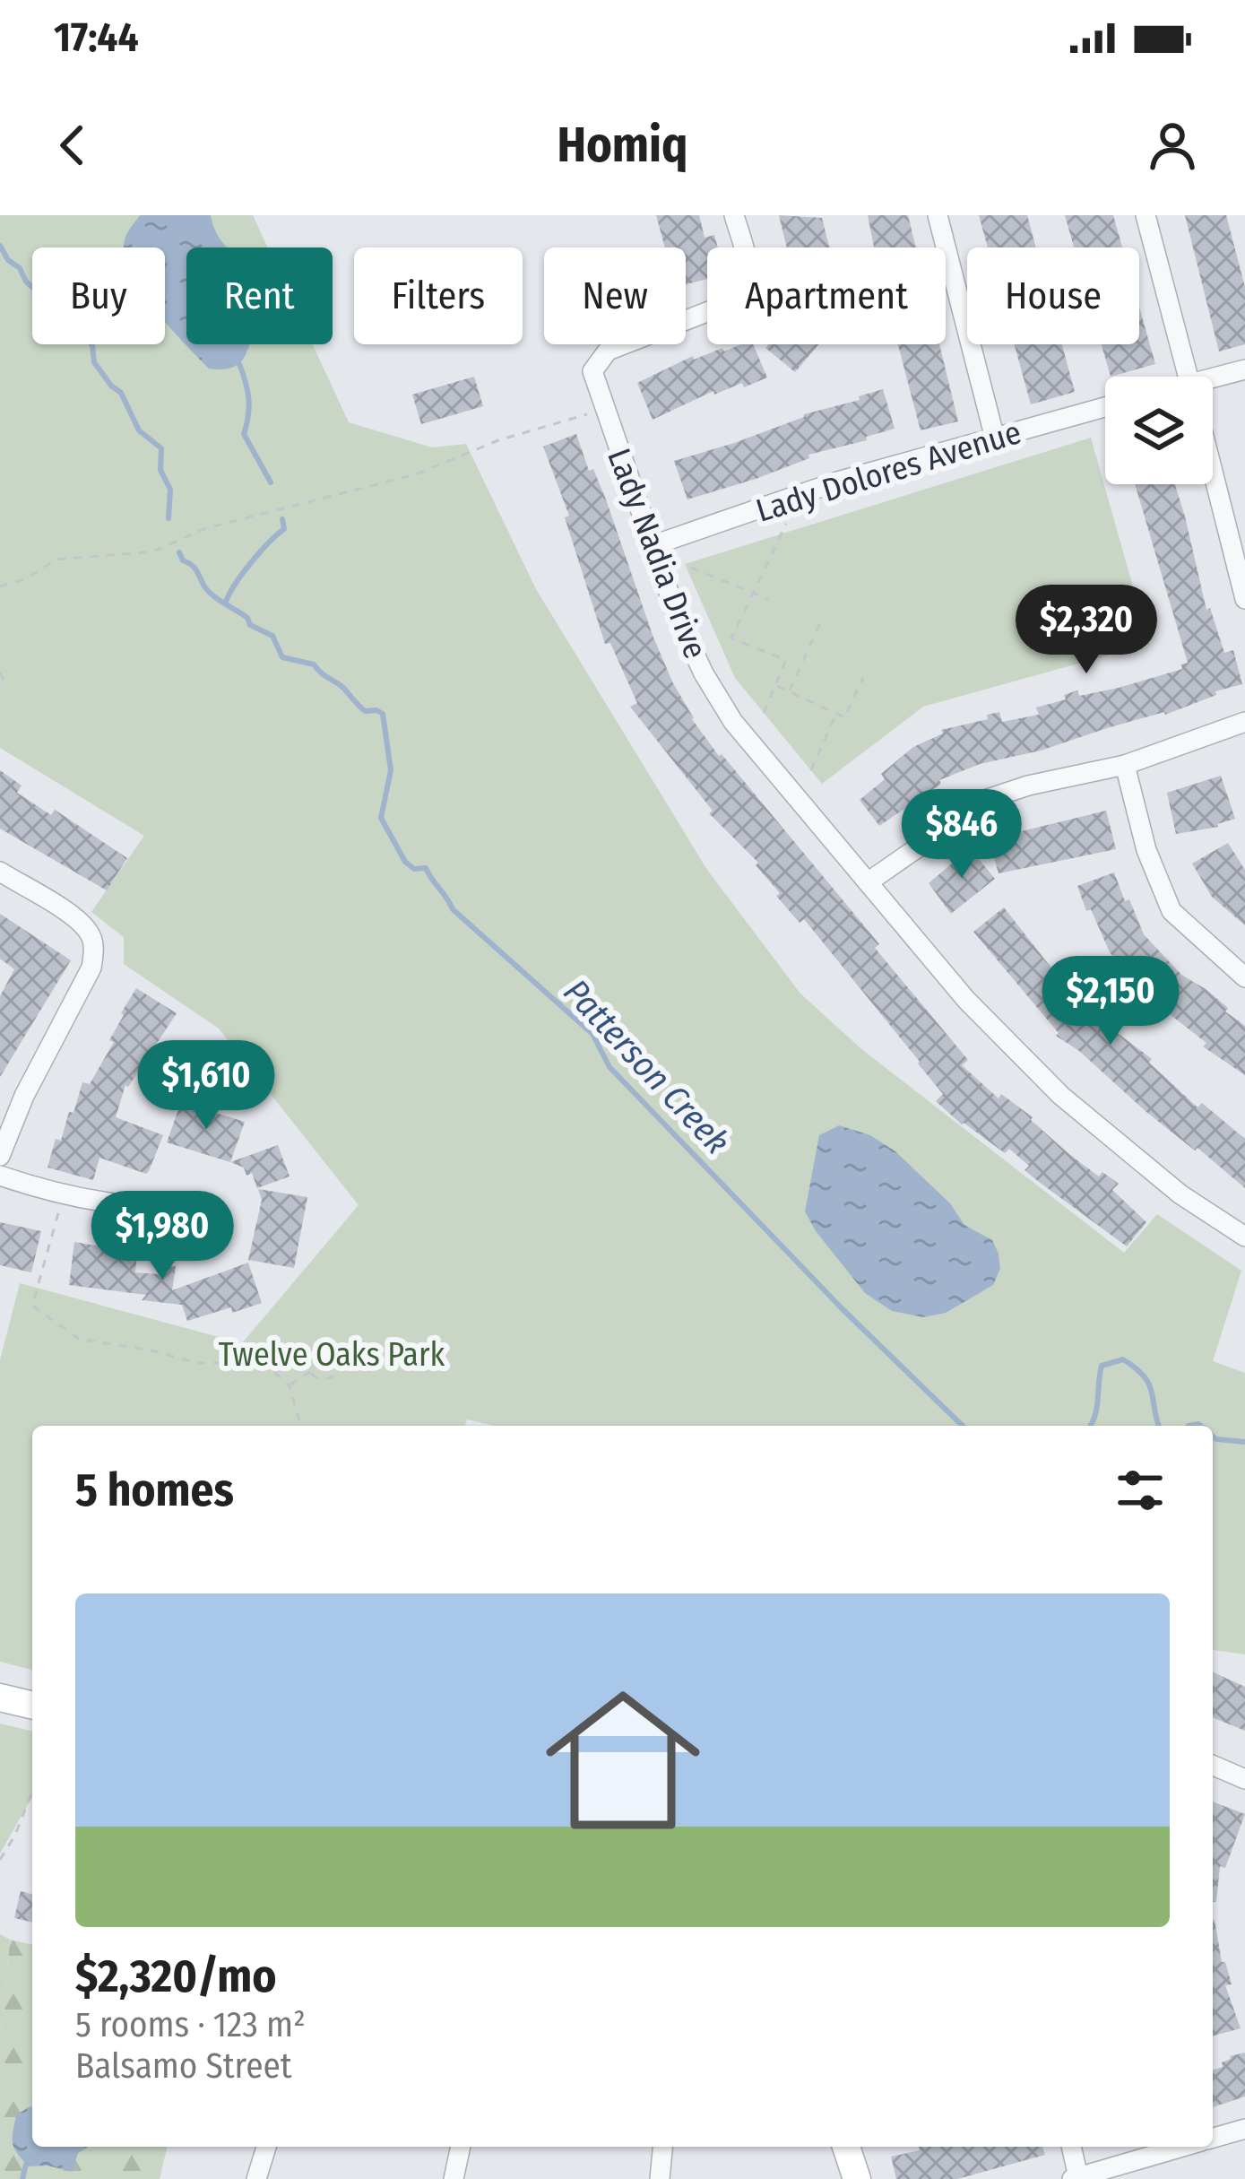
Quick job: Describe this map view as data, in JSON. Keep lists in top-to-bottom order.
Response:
{
  "streets": {
    "street": ["Lady Dolores Avenue", "Lady Nadia Drive"]
  },
  "crossings": [
    ["Lady Dolores Avenue", "Lady Nadia Drive"]
  ],
  "water": ["Patterson Creek"],
  "parks": ["Twelve Oaks Park"],
  "page": {
    "status": "17:44",
    "header": "Homiq",
    "chip": [
      "Buy",
      "Rent",
      "Filters",
      "New",
      "Apartment",
      "House"
    ],
    "price": [
      "$2,320",
      "$846",
      "$2,150",
      "$1,610",
      "$1,980"
    ],
    "heading": "5 homes",
    "list": [
      {
        "name": "$2,320/mo",
        "note": "5 rooms · 123 m² · Balsamo Street"
      }
    ]
  }
}
